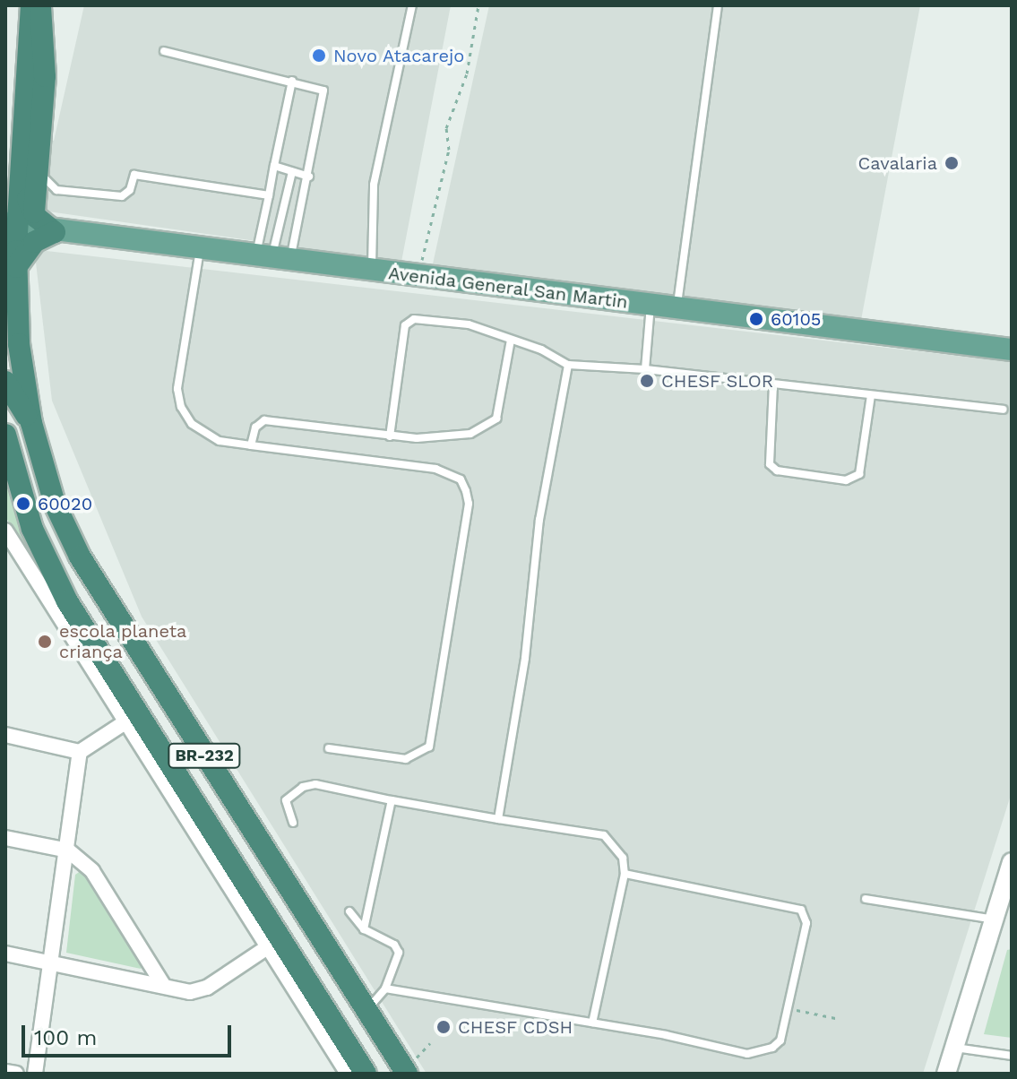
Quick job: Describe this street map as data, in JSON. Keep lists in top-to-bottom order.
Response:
{
  "streets": {
    "highway": ["BR-232"],
    "main road": ["Avenida General San Martin"]
  },
  "crossings": [
    ["Avenida General San Martin", "BR-232"]
  ],
  "places": [
    "Novo Atacarejo",
    "Cavalaria",
    "60105",
    "CHESF SLOR",
    "60020",
    "escola planeta criança",
    "CHESF CDSH"
  ],
  "scale_bar": "100 m"
}
